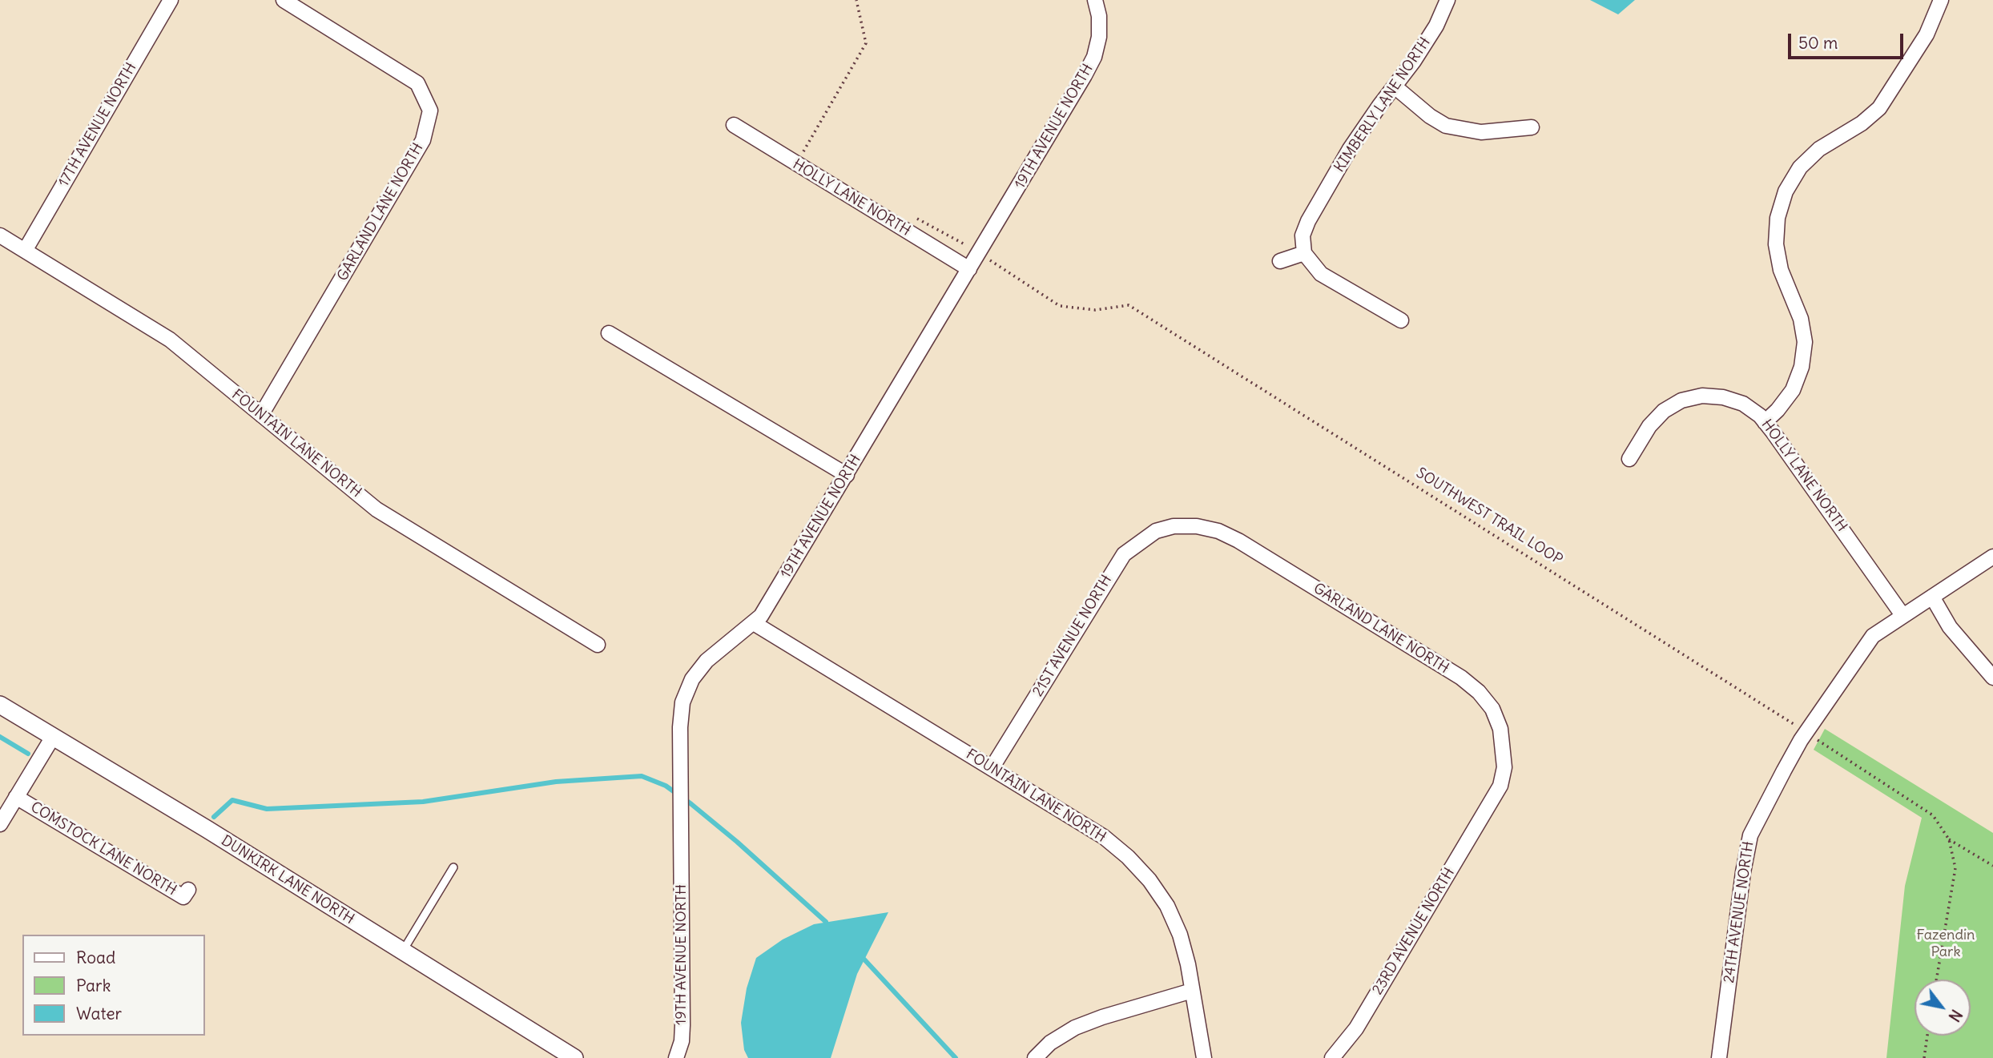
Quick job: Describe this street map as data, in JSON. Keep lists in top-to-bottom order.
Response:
{
  "streets": {
    "street": [
      "KIMBERLY LANE NORTH",
      "17TH AVENUE NORTH",
      "19TH AVENUE NORTH",
      "HOLLY LANE NORTH",
      "GARLAND LANE NORTH",
      "FOUNTAIN LANE NORTH",
      "21ST AVENUE NORTH",
      "COMSTOCK LANE NORTH",
      "DUNKIRK LANE NORTH",
      "24TH AVENUE NORTH",
      "23RD AVENUE NORTH"
    ],
    "path": ["SOUTHWEST TRAIL LOOP"]
  },
  "crossings": [
    ["17TH AVENUE NORTH", "FOUNTAIN LANE NORTH"],
    ["19TH AVENUE NORTH", "HOLLY LANE NORTH"],
    ["19TH AVENUE NORTH", "FOUNTAIN LANE NORTH"],
    ["HOLLY LANE NORTH", "24TH AVENUE NORTH"],
    ["GARLAND LANE NORTH", "FOUNTAIN LANE NORTH"],
    ["GARLAND LANE NORTH", "21ST AVENUE NORTH"],
    ["GARLAND LANE NORTH", "23RD AVENUE NORTH"],
    ["FOUNTAIN LANE NORTH", "21ST AVENUE NORTH"],
    ["SOUTHWEST TRAIL LOOP", "24TH AVENUE NORTH"]
  ],
  "parks": ["Fazendin Park"],
  "legend": ["Road", "Park", "Water"],
  "scale_bar": "50 m",
  "north": "bottom right"
}
